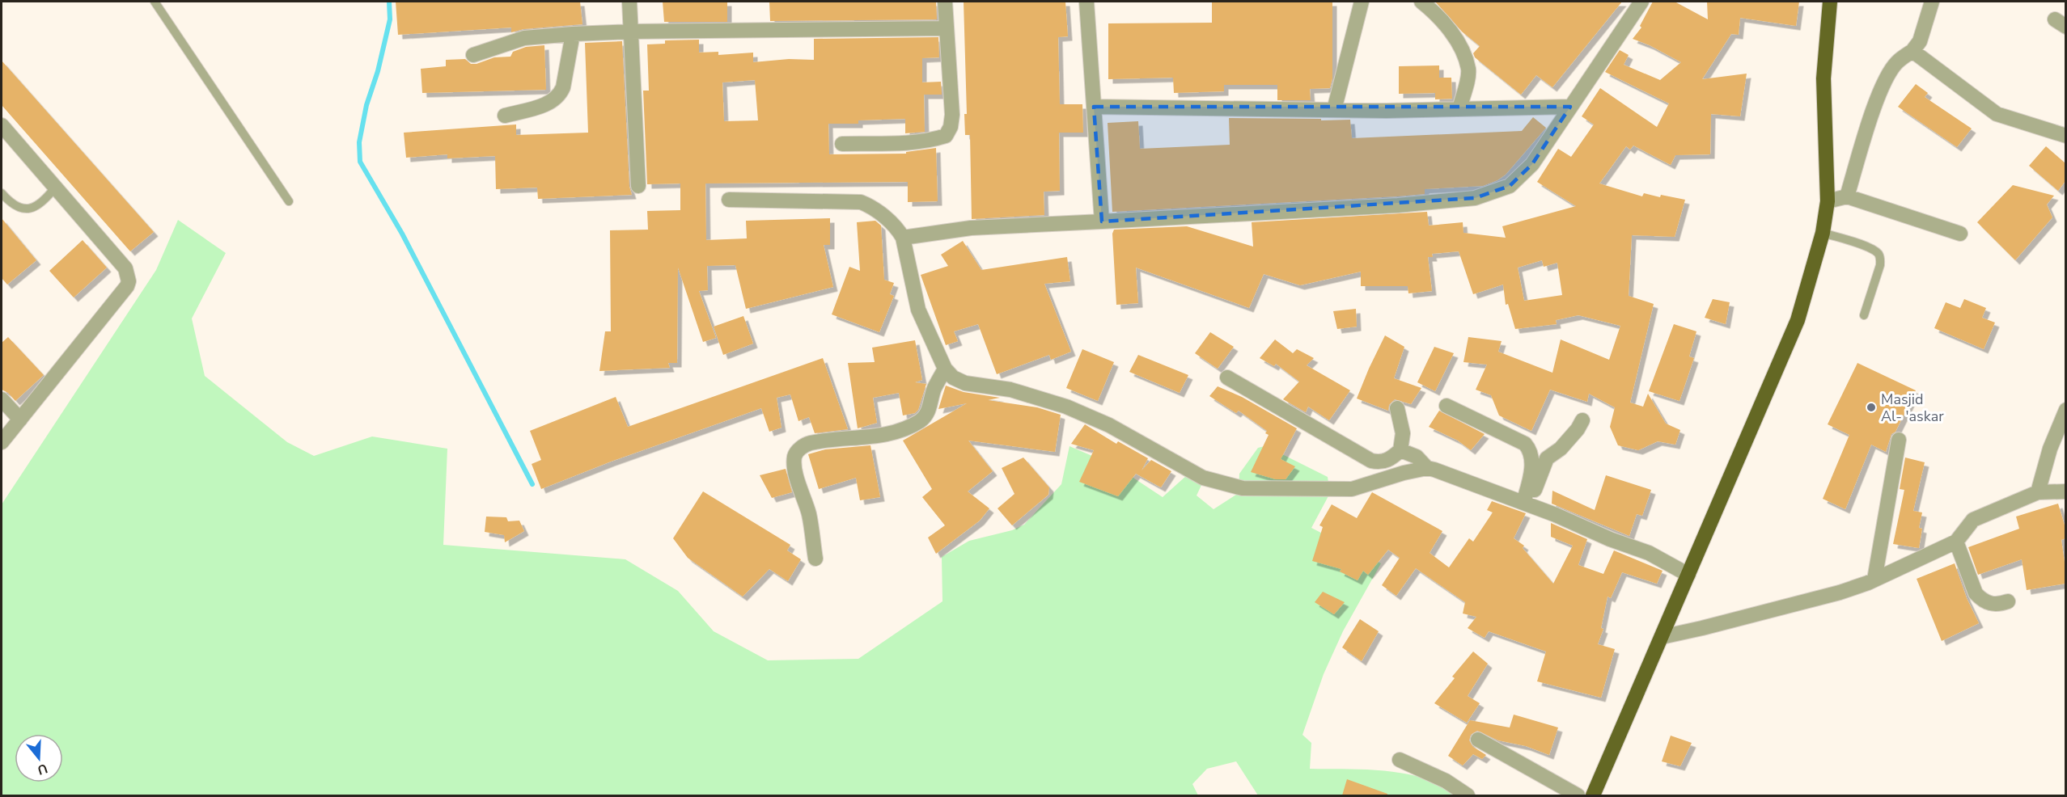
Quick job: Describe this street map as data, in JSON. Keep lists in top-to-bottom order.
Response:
{
  "places": ["Masjid Al- 'askar"],
  "north": "bottom"
}
